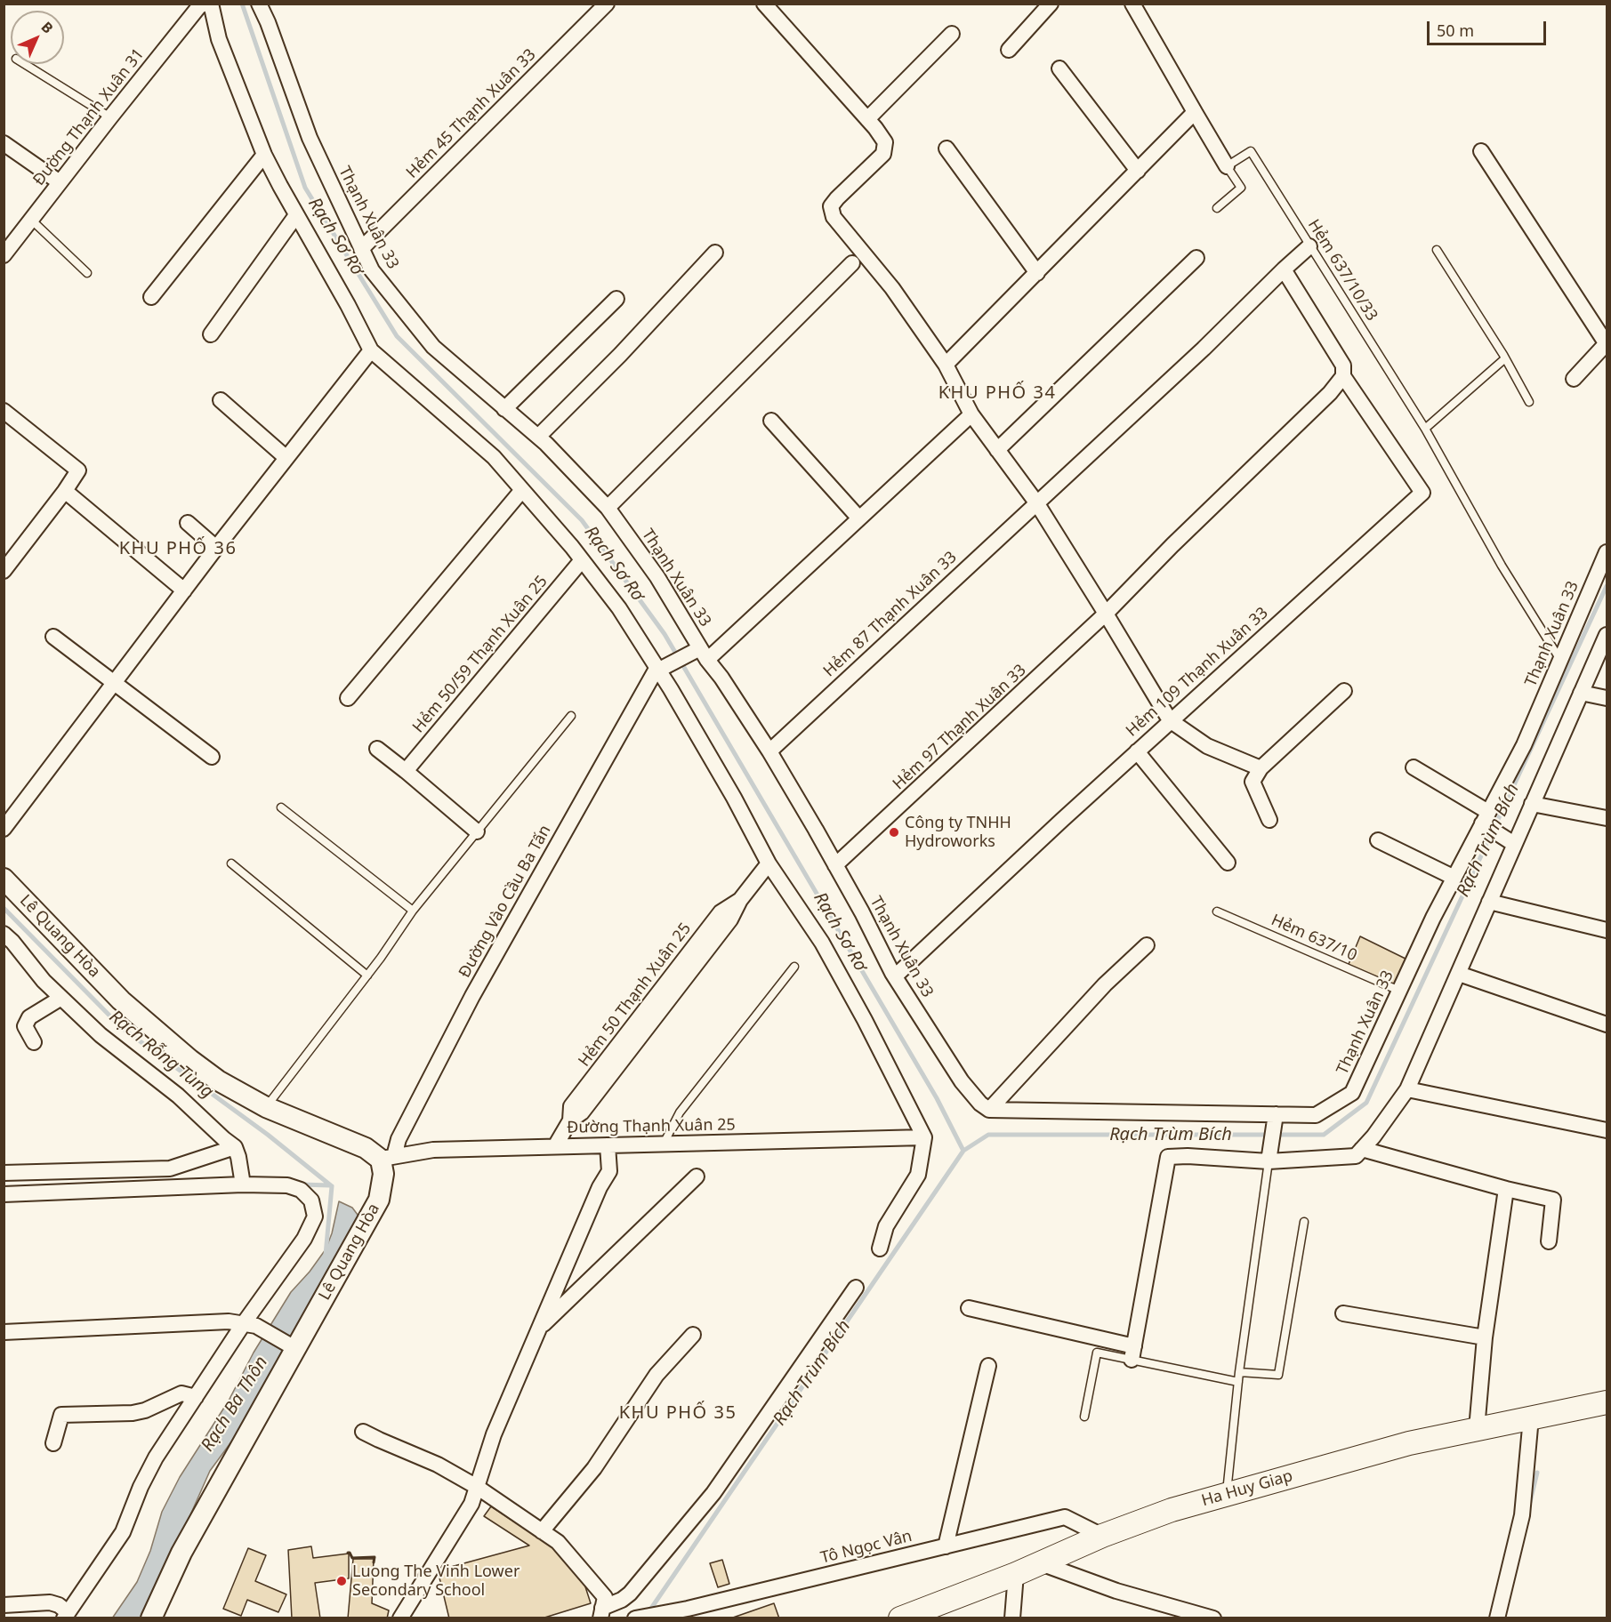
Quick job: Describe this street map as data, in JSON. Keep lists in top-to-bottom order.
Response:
{
  "streets": {
    "main road": ["Ha Huy Giap"],
    "street": [
      "Hẻm 45 Thạnh Xuân 33",
      "Đường Thạnh Xuân 31",
      "Thạnh Xuân 33",
      "Hẻm 87 Thạnh Xuân 33",
      "Hẻm 50/59 Thạnh Xuân 25",
      "Hẻm 109 Thạnh Xuân 33",
      "Hẻm 97 Thạnh Xuân 33",
      "Đường Vào Cầu Ba Tấn",
      "Lê Quang Hòa",
      "Hẻm 50 Thạnh Xuân 25",
      "Đường Thạnh Xuân 25",
      "Tô Ngọc Vân"
    ],
    "lane": ["Hẻm 637/10/33", "Hẻm 637/10"]
  },
  "crossings": [
    ["Hẻm 45 Thạnh Xuân 33", "Thạnh Xuân 33"],
    ["Thạnh Xuân 33", "Hẻm 637/10/33"],
    ["Thạnh Xuân 33", "Hẻm 87 Thạnh Xuân 33"],
    ["Thạnh Xuân 33", "Hẻm 109 Thạnh Xuân 33"],
    ["Thạnh Xuân 33", "Hẻm 97 Thạnh Xuân 33"],
    ["Thạnh Xuân 33", "Hẻm 637/10"],
    ["Hẻm 637/10/33", "Hẻm 87 Thạnh Xuân 33"],
    ["Hẻm 109 Thạnh Xuân 33", "Hẻm 97 Thạnh Xuân 33"],
    ["Đường Vào Cầu Ba Tấn", "Lê Quang Hòa"],
    ["Đường Vào Cầu Ba Tấn", "Đường Thạnh Xuân 25"],
    ["Lê Quang Hòa", "Đường Thạnh Xuân 25"],
    ["Hẻm 50 Thạnh Xuân 25", "Đường Thạnh Xuân 25"],
    ["Ha Huy Giap", "Tô Ngọc Vân"]
  ],
  "districts": ["KHU PHỐ 34", "KHU PHỐ 36", "KHU PHỐ 35"],
  "water": [
    "Rạch Sơ Rơ",
    "Rạch Trùm Bích",
    "Rạch Rỗng Tùng",
    "Rạch Ba Thôn"
  ],
  "places": ["Công ty TNHH Hydroworks", "Luong The Vinh Lower Secondary School"],
  "scale_bar": "50 m",
  "north": "top right"
}
